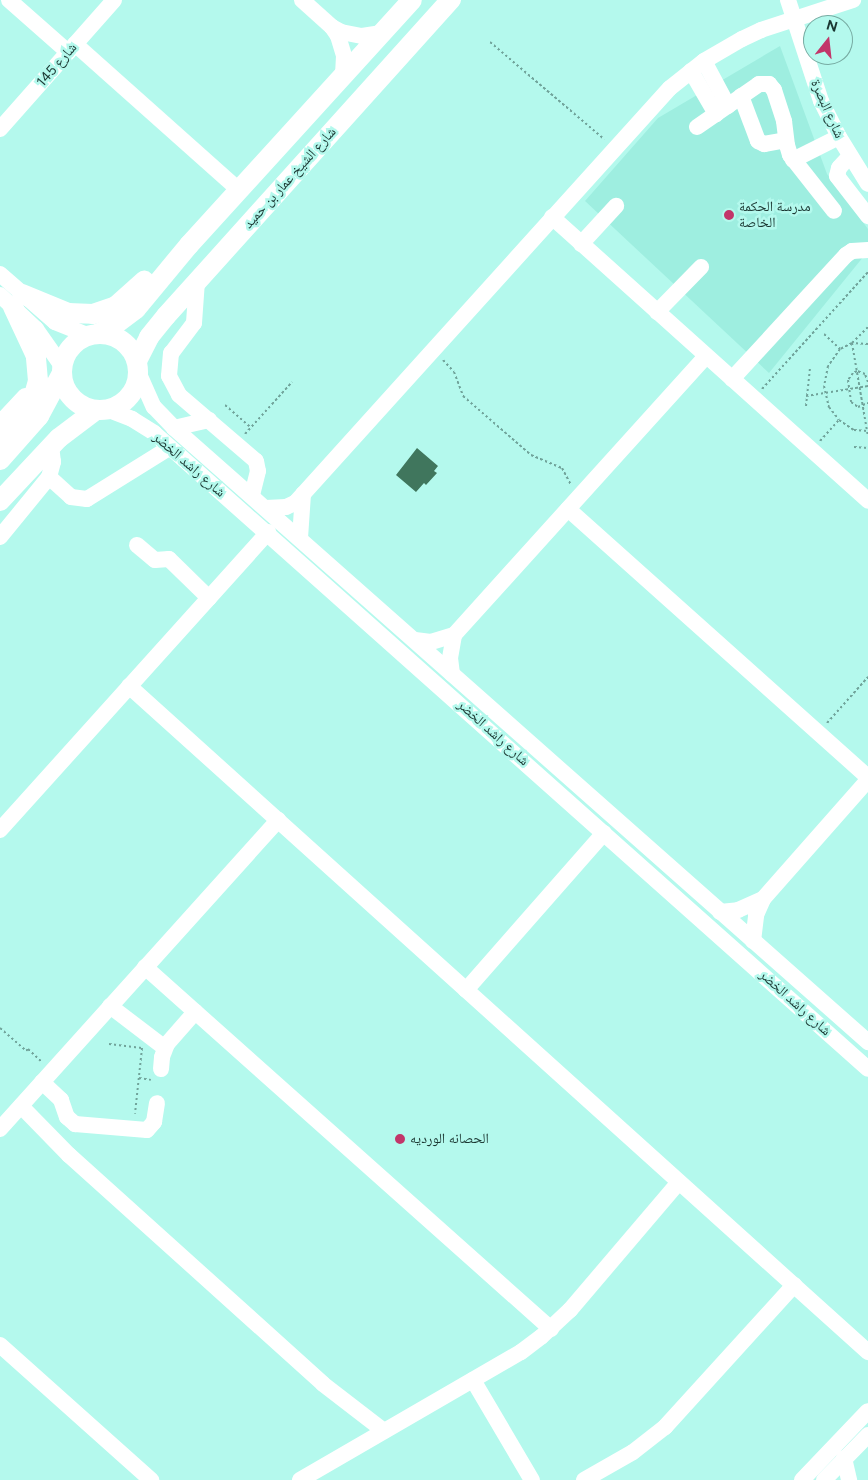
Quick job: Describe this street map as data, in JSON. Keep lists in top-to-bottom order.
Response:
{
  "streets": {
    "main road": ["شارع الشيخ عمار بن حميد"],
    "street": ["شارع 145", "شارع البصرة", "شارع راشد الخضر"]
  },
  "crossings": [
    ["شارع الشيخ عمار بن حميد", "شارع راشد الخضر"]
  ],
  "places": ["مدرسة الحكمة الخاصة", "الحصانه الورديه"],
  "north": "top"
}
